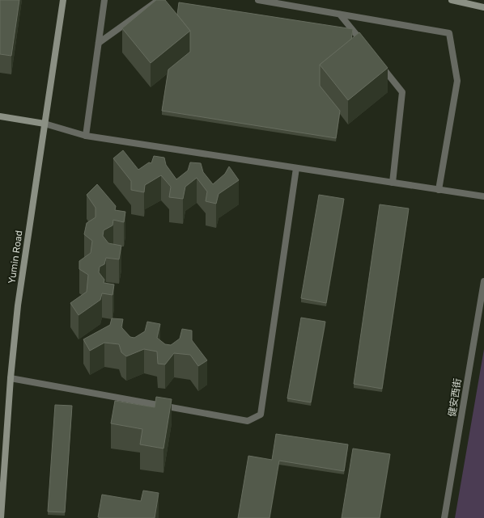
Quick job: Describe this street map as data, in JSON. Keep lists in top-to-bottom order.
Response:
{
  "streets": {
    "street": ["Yumin Road", "健安西街"]
  }
}
